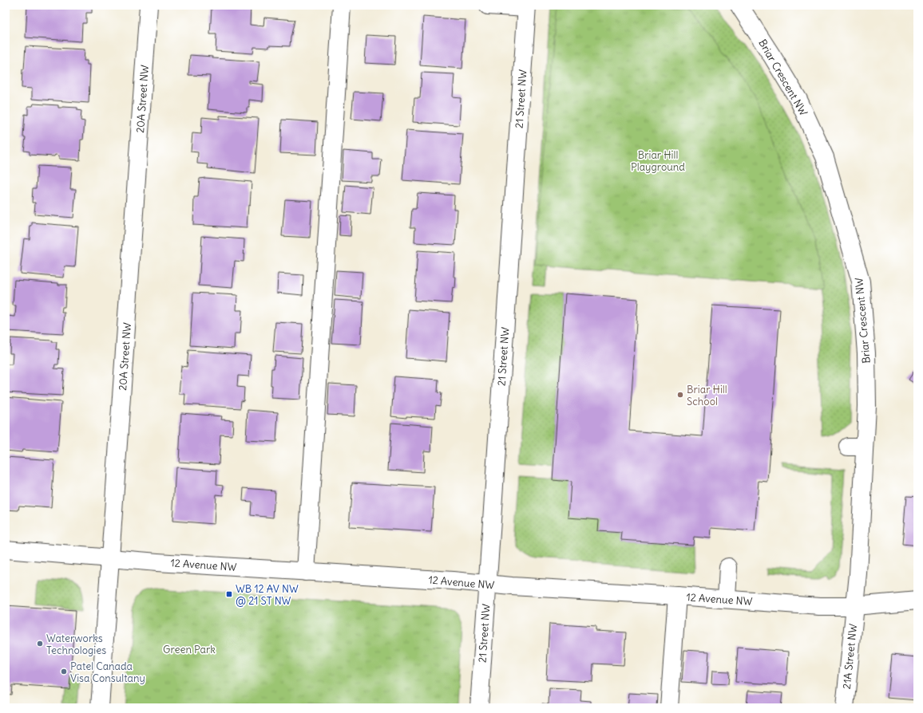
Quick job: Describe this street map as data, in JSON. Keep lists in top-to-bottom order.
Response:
{
  "streets": {
    "street": [
      "Briar Crescent NW",
      "20A Street NW",
      "21 Street NW",
      "12 Avenue NW",
      "21A Street NW"
    ]
  },
  "crossings": [
    ["Briar Crescent NW", "12 Avenue NW"],
    ["Briar Crescent NW", "21A Street NW"],
    ["20A Street NW", "12 Avenue NW"],
    ["21 Street NW", "12 Avenue NW"],
    ["12 Avenue NW", "21A Street NW"]
  ],
  "parks": ["Briar Hill Playground", "Green Park"],
  "places": {
    "other": ["Briar Hill School", "Waterworks Technologies", "Patel Canada Visa Consultany"],
    "transit": ["WB 12 AV NW @ 21 ST NW"]
  }
}
